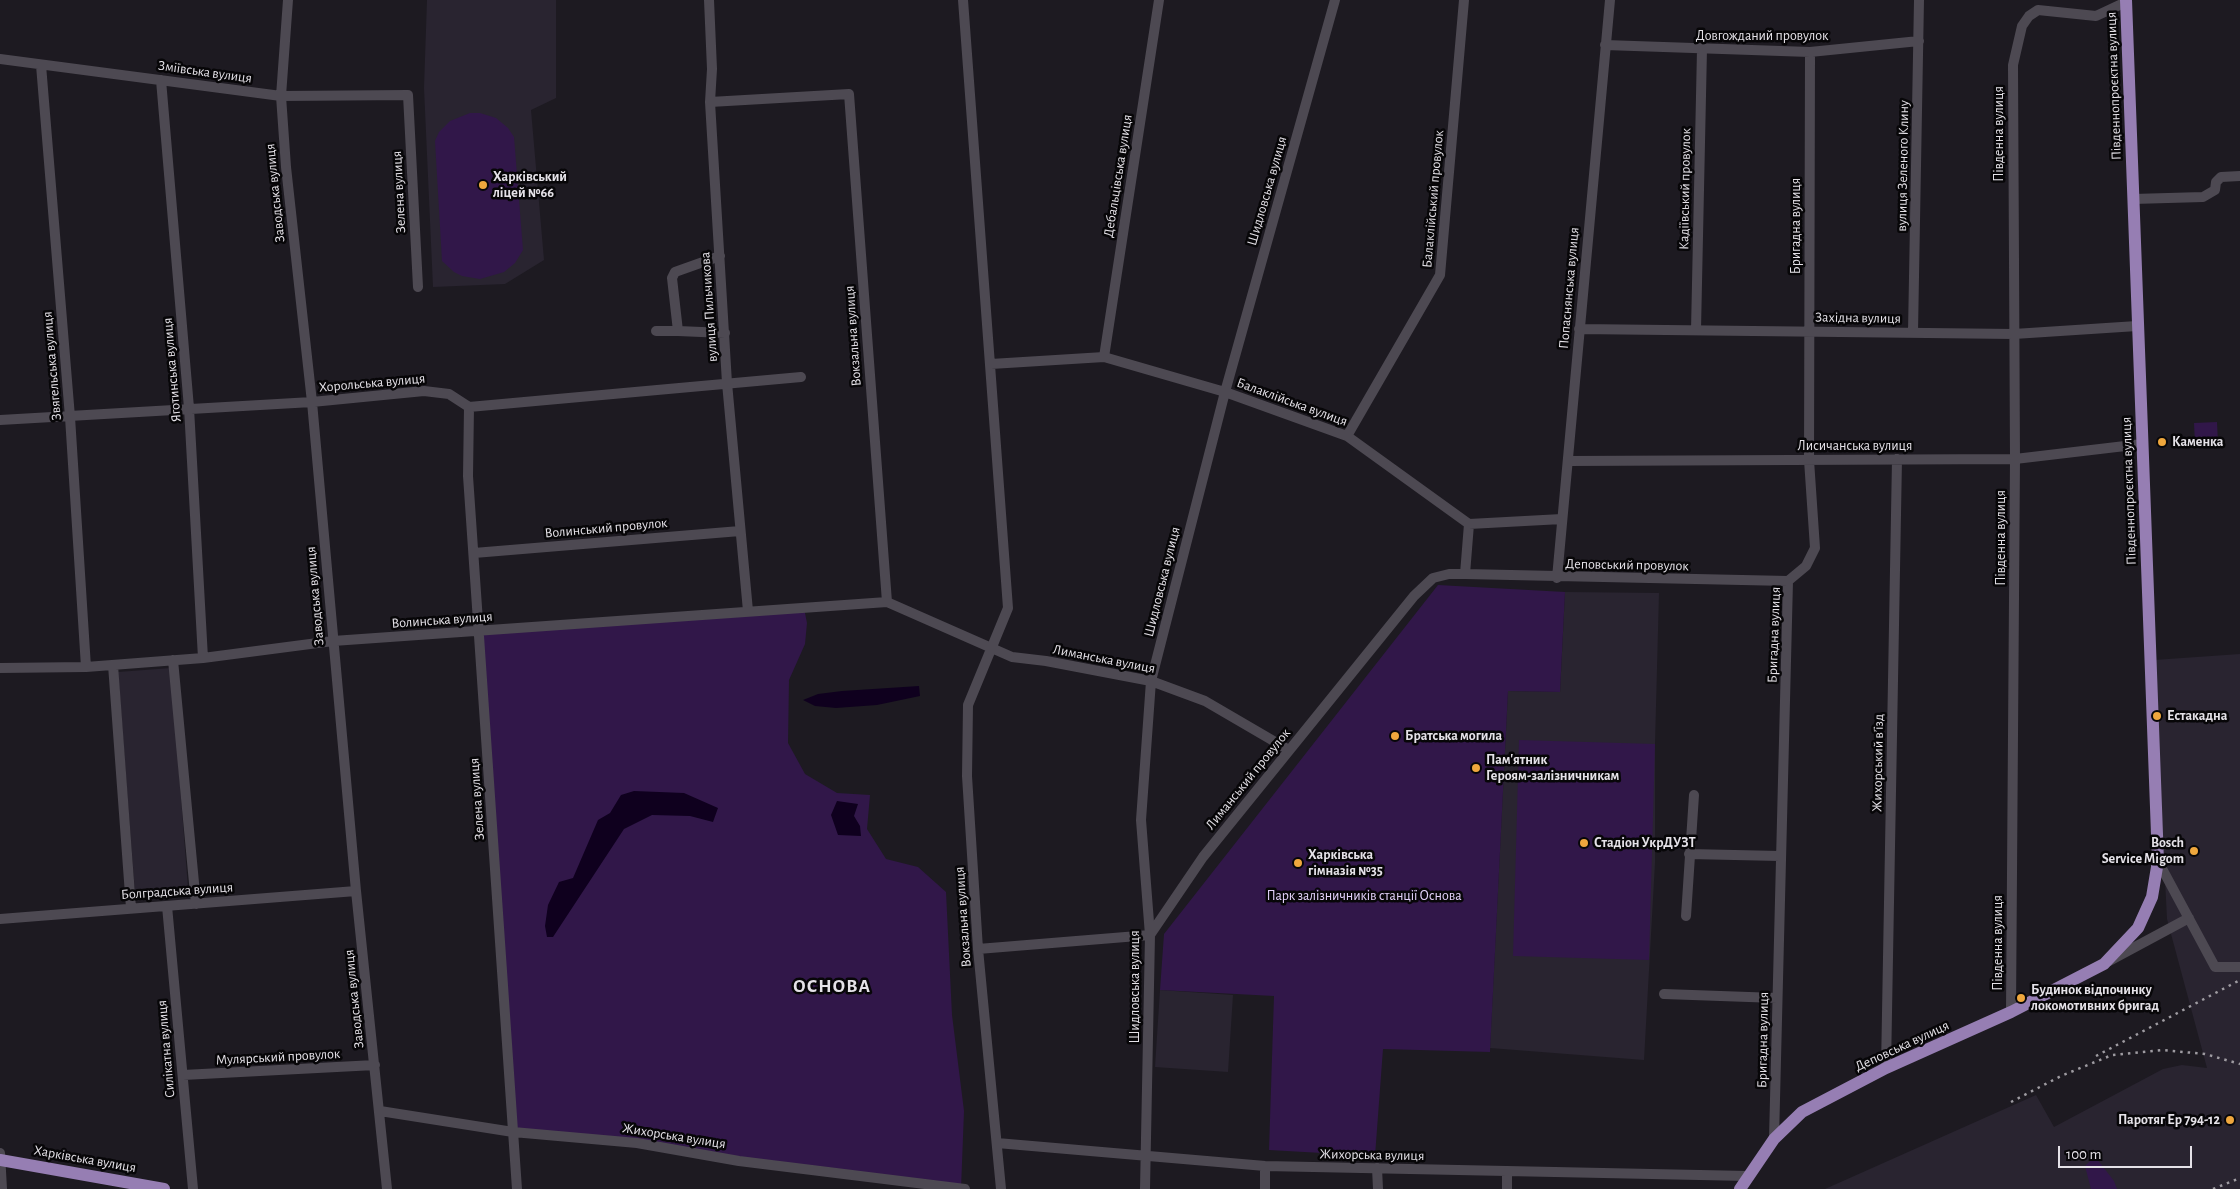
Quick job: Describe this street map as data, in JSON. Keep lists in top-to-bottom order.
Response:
{
  "streets": {
    "main road": ["Південнопроєктна вулиця", "Деповська вулиця", "Харківська вулиця"],
    "street": [
      "Довгожданий провулок",
      "Зміївська вулиця",
      "Південна вулиця",
      "вулиця Зеленого Клину",
      "Дебальцівська вулиця",
      "Кадіївський провулок",
      "Шидловська вулиця",
      "Зелена вулиця",
      "Заводська вулиця",
      "Балаклійський провулок",
      "Бригадна вулиця",
      "Попаснянська вулиця",
      "вулиця Пильчикова",
      "Західна вулиця",
      "Вокзальна вулиця",
      "Звягельська вулиця",
      "Яготинська вулиця",
      "Хорольська вулиця",
      "Балаклійська вулиця",
      "Лисичанська вулиця",
      "Волинський провулок",
      "Деповський провулок",
      "Волинська вулиця",
      "Лиманська вулиця",
      "Жихорський в’їзд",
      "Лиманський провулок",
      "Болградська вулиця",
      "Силікатна вулиця",
      "Мулярський провулок",
      "Жихорська вулиця"
    ]
  },
  "crossings": [
    ["Довгожданий провулок", "вулиця Зеленого Клину"],
    ["Довгожданий провулок", "Кадіївський провулок"],
    ["Довгожданий провулок", "Бригадна вулиця"],
    ["Довгожданий провулок", "Попаснянська вулиця"],
    ["Зміївська вулиця", "Зелена вулиця"],
    ["Зміївська вулиця", "Заводська вулиця"],
    ["Зміївська вулиця", "Звягельська вулиця"],
    ["Зміївська вулиця", "Яготинська вулиця"],
    ["Південнопроєктна вулиця", "Південна вулиця"],
    ["Південнопроєктна вулиця", "Західна вулиця"],
    ["Південнопроєктна вулиця", "Лисичанська вулиця"],
    ["Південнопроєктна вулиця", "Деповська вулиця"],
    ["Південна вулиця", "Західна вулиця"],
    ["Південна вулиця", "Лисичанська вулиця"],
    ["Південна вулиця", "Деповська вулиця"],
    ["вулиця Зеленого Клину", "Західна вулиця"],
    ["Дебальцівська вулиця", "Балаклійська вулиця"],
    ["Кадіївський провулок", "Західна вулиця"],
    ["Шидловська вулиця", "Балаклійська вулиця"],
    ["Шидловська вулиця", "Лиманська вулиця"],
    ["Шидловська вулиця", "Лиманський провулок"],
    ["Шидловська вулиця", "Жихорська вулиця"],
    ["Зелена вулиця", "Хорольська вулиця"],
    ["Зелена вулиця", "Волинський провулок"],
    ["Зелена вулиця", "Волинська вулиця"],
    ["Зелена вулиця", "Жихорська вулиця"],
    ["Заводська вулиця", "Хорольська вулиця"],
    ["Заводська вулиця", "Волинська вулиця"],
    ["Заводська вулиця", "Болградська вулиця"],
    ["Заводська вулиця", "Мулярський провулок"],
    ["Заводська вулиця", "Жихорська вулиця"],
    ["Балаклійський провулок", "Балаклійська вулиця"],
    ["Бригадна вулиця", "Західна вулиця"],
    ["Бригадна вулиця", "Лисичанська вулиця"],
    ["Бригадна вулиця", "Деповський провулок"],
    ["Бригадна вулиця", "Деповська вулиця"],
    ["Попаснянська вулиця", "Західна вулиця"],
    ["Попаснянська вулиця", "Лисичанська вулиця"],
    ["Попаснянська вулиця", "Деповський провулок"],
    ["вулиця Пильчикова", "Вокзальна вулиця"],
    ["вулиця Пильчикова", "Волинський провулок"],
    ["вулиця Пильчикова", "Волинська вулиця"],
    ["Вокзальна вулиця", "Балаклійська вулиця"],
    ["Вокзальна вулиця", "Волинська вулиця"],
    ["Вокзальна вулиця", "Лиманська вулиця"],
    ["Вокзальна вулиця", "Жихорська вулиця"],
    ["Звягельська вулиця", "Хорольська вулиця"],
    ["Звягельська вулиця", "Волинська вулиця"],
    ["Яготинська вулиця", "Хорольська вулиця"],
    ["Яготинська вулиця", "Волинська вулиця"],
    ["Лисичанська вулиця", "Жихорський в’їзд"],
    ["Деповський провулок", "Лиманський провулок"],
    ["Лиманська вулиця", "Лиманський провулок"],
    ["Жихорський в’їзд", "Деповська вулиця"],
    ["Болградська вулиця", "Силікатна вулиця"],
    ["Деповська вулиця", "Жихорська вулиця"],
    ["Силікатна вулиця", "Мулярський провулок"]
  ],
  "districts": ["ОСНОВА"],
  "parks": ["Парк залізничників станції Основа"],
  "places": [
    "Харківський ліцей №66",
    "Каменка",
    "Естакадна",
    "Братська могила",
    "Пам'ятник Героям-залізничникам",
    "Стадіон УкрДУЗТ",
    "Bosch Service Migom",
    "Харківська гімназія №35",
    "Будинок відпочинку локомотивних бригад",
    "Паротяг Ер 794-12"
  ],
  "scale_bar": "100 m"
}
